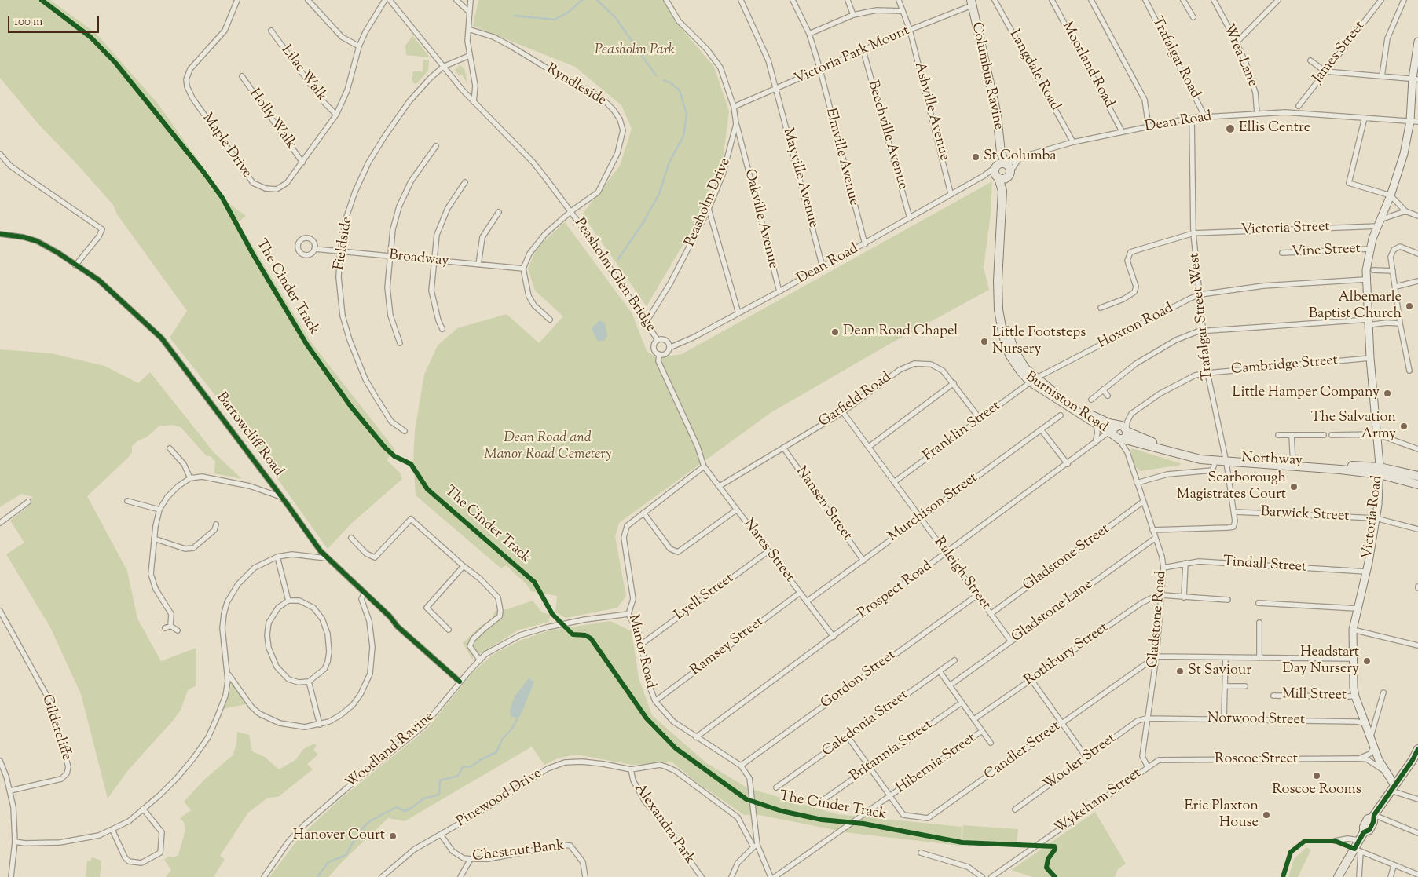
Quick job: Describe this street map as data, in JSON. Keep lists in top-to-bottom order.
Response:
{
  "streets": {
    "main road": [
      "Columbus Ravine",
      "Burniston Road",
      "Northway",
      "Victoria Road"
    ],
    "street": [
      "James Street",
      "Victoria Park Mount",
      "Wrea Lane",
      "Trafalgar Road",
      "Moorland Road",
      "Langdale Road",
      "Lilac Walk",
      "Ryndleside",
      "Ashville Avenue",
      "Holly Walk",
      "Dean Road",
      "Beechville Avenue",
      "Maple Drive",
      "Elmville Avenue",
      "Mayville Avenue",
      "Peasholm Drive",
      "Oakville Avenue",
      "Victoria Street",
      "Fieldside",
      "Vine Street",
      "Broadway",
      "Peasholm Glen Bridge",
      "Trafalgar Street West",
      "Hoxton Road",
      "Cambridge Street",
      "Garfield Road",
      "Franklin Street",
      "Barrowcliff Road",
      "Nansen Street",
      "Murchison Street",
      "Barwick Street",
      "Nares Street",
      "Gladstone Street",
      "Tindall Street",
      "Raleigh Street",
      "Prospect Road",
      "Lyell Street",
      "Gladstone Lane",
      "Gladstone Road",
      "Ramsey Street",
      "Manor Road",
      "Rothbury Street",
      "Gordon Street",
      "Mill Street",
      "Norwood Street",
      "Caledonia Street",
      "Gildercliffe",
      "Woodland Ravine",
      "Britannia Street",
      "Candler Street",
      "Roscoe Street",
      "Wooler Street",
      "Hibernia Street",
      "Pinewood Drive",
      "Wykeham Street",
      "Alexandra Park",
      "Chestnut Bank"
    ],
    "cycle path": ["The Cinder Track"]
  },
  "crossings": [
    ["Victoria Park Mount", "Columbus Ravine"],
    ["Victoria Park Mount", "Ashville Avenue"],
    ["Victoria Park Mount", "Beechville Avenue"],
    ["Victoria Park Mount", "Elmville Avenue"],
    ["Victoria Park Mount", "Mayville Avenue"],
    ["Victoria Park Mount", "Peasholm Drive"],
    ["Wrea Lane", "Dean Road"],
    ["Trafalgar Road", "Dean Road"],
    ["Moorland Road", "Dean Road"],
    ["Langdale Road", "Dean Road"],
    ["Lilac Walk", "Maple Drive"],
    ["Columbus Ravine", "Dean Road"],
    ["Columbus Ravine", "Burniston Road"],
    ["Ryndleside", "Broadway"],
    ["Ryndleside", "Peasholm Glen Bridge"],
    ["Ashville Avenue", "Dean Road"],
    ["Holly Walk", "Maple Drive"],
    ["Dean Road", "Beechville Avenue"],
    ["Dean Road", "Elmville Avenue"],
    ["Dean Road", "Mayville Avenue"],
    ["Dean Road", "Oakville Avenue"],
    ["Dean Road", "Peasholm Glen Bridge"],
    ["Dean Road", "Trafalgar Street West"],
    ["Dean Road", "Burniston Road"],
    ["Dean Road", "Victoria Road"],
    ["Peasholm Drive", "Oakville Avenue"],
    ["Peasholm Drive", "Peasholm Glen Bridge"],
    ["Victoria Street", "Trafalgar Street West"],
    ["Victoria Street", "Victoria Road"],
    ["Fieldside", "Broadway"],
    ["Fieldside", "Peasholm Glen Bridge"],
    ["Vine Street", "Victoria Road"],
    ["Trafalgar Street West", "Hoxton Road"],
    ["Trafalgar Street West", "Cambridge Street"],
    ["Trafalgar Street West", "Northway"],
    ["Trafalgar Street West", "Barwick Street"],
    ["Hoxton Road", "Burniston Road"],
    ["Hoxton Road", "Franklin Street"],
    ["Hoxton Road", "Victoria Road"],
    ["Cambridge Street", "Burniston Road"],
    ["Cambridge Street", "Northway"],
    ["Cambridge Street", "Victoria Road"],
    ["Cambridge Street", "Prospect Road"],
    ["Cambridge Street", "Gladstone Road"],
    ["Garfield Road", "Franklin Street"],
    ["Garfield Road", "Nansen Street"],
    ["Garfield Road", "Nares Street"],
    ["Garfield Road", "Raleigh Street"],
    ["Burniston Road", "Franklin Street"],
    ["Burniston Road", "Northway"],
    ["Burniston Road", "Prospect Road"],
    ["Burniston Road", "Gladstone Road"],
    ["Franklin Street", "Raleigh Street"],
    ["Barrowcliff Road", "Woodland Ravine"],
    ["Northway", "Victoria Road"],
    ["Northway", "Prospect Road"],
    ["Northway", "Gladstone Road"],
    ["Nansen Street", "Murchison Street"],
    ["Murchison Street", "Nares Street"],
    ["Murchison Street", "Raleigh Street"],
    ["Barwick Street", "Victoria Road"],
    ["Victoria Road", "Tindall Street"],
    ["Victoria Road", "Mill Street"],
    ["Victoria Road", "Norwood Street"],
    ["Victoria Road", "Roscoe Street"],
    ["Nares Street", "Prospect Road"],
    ["Nares Street", "Lyell Street"],
    ["Nares Street", "Ramsey Street"],
    ["Nares Street", "Manor Road"],
    ["Gladstone Street", "Raleigh Street"],
    ["Gladstone Street", "Gladstone Road"],
    ["Tindall Street", "Gladstone Road"],
    ["Raleigh Street", "Prospect Road"],
    ["Raleigh Street", "Gladstone Lane"],
    ["Raleigh Street", "Gordon Street"],
    ["Prospect Road", "Gladstone Road"],
    ["Prospect Road", "Manor Road"],
    ["Lyell Street", "Manor Road"],
    ["Gladstone Lane", "Gladstone Road"],
    ["Gladstone Road", "Rothbury Street"],
    ["Gladstone Road", "Norwood Street"],
    ["Gladstone Road", "Candler Street"],
    ["Gladstone Road", "Roscoe Street"],
    ["Gladstone Road", "Wooler Street"],
    ["Gladstone Road", "Wykeham Street"],
    ["Ramsey Street", "Manor Road"],
    ["Manor Road", "Gordon Street"],
    ["Manor Road", "Woodland Ravine"],
    ["Norwood Street", "Wooler Street"],
    ["Caledonia Street", "Candler Street"],
    ["Britannia Street", "Candler Street"],
    ["Candler Street", "Hibernia Street"],
    ["Roscoe Street", "Wykeham Street"],
    ["Pinewood Drive", "Alexandra Park"],
    ["Pinewood Drive", "Chestnut Bank"]
  ],
  "parks": ["Peasholm Park", "Dean Road and Manor Road Cemetery"],
  "places": [
    "Ellis Centre",
    "St Columba",
    "Albemarle Baptist Church",
    "Dean Road Chapel",
    "Little Footsteps Nursery",
    "Little Hamper Company",
    "The Salvation Army",
    "Scarborough Magistrates Court",
    "Headstart Day Nursery",
    "St Saviour",
    "Roscoe Rooms",
    "Eric Plaxton House",
    "Hanover Court"
  ],
  "scale_bar": "100 m"
}
